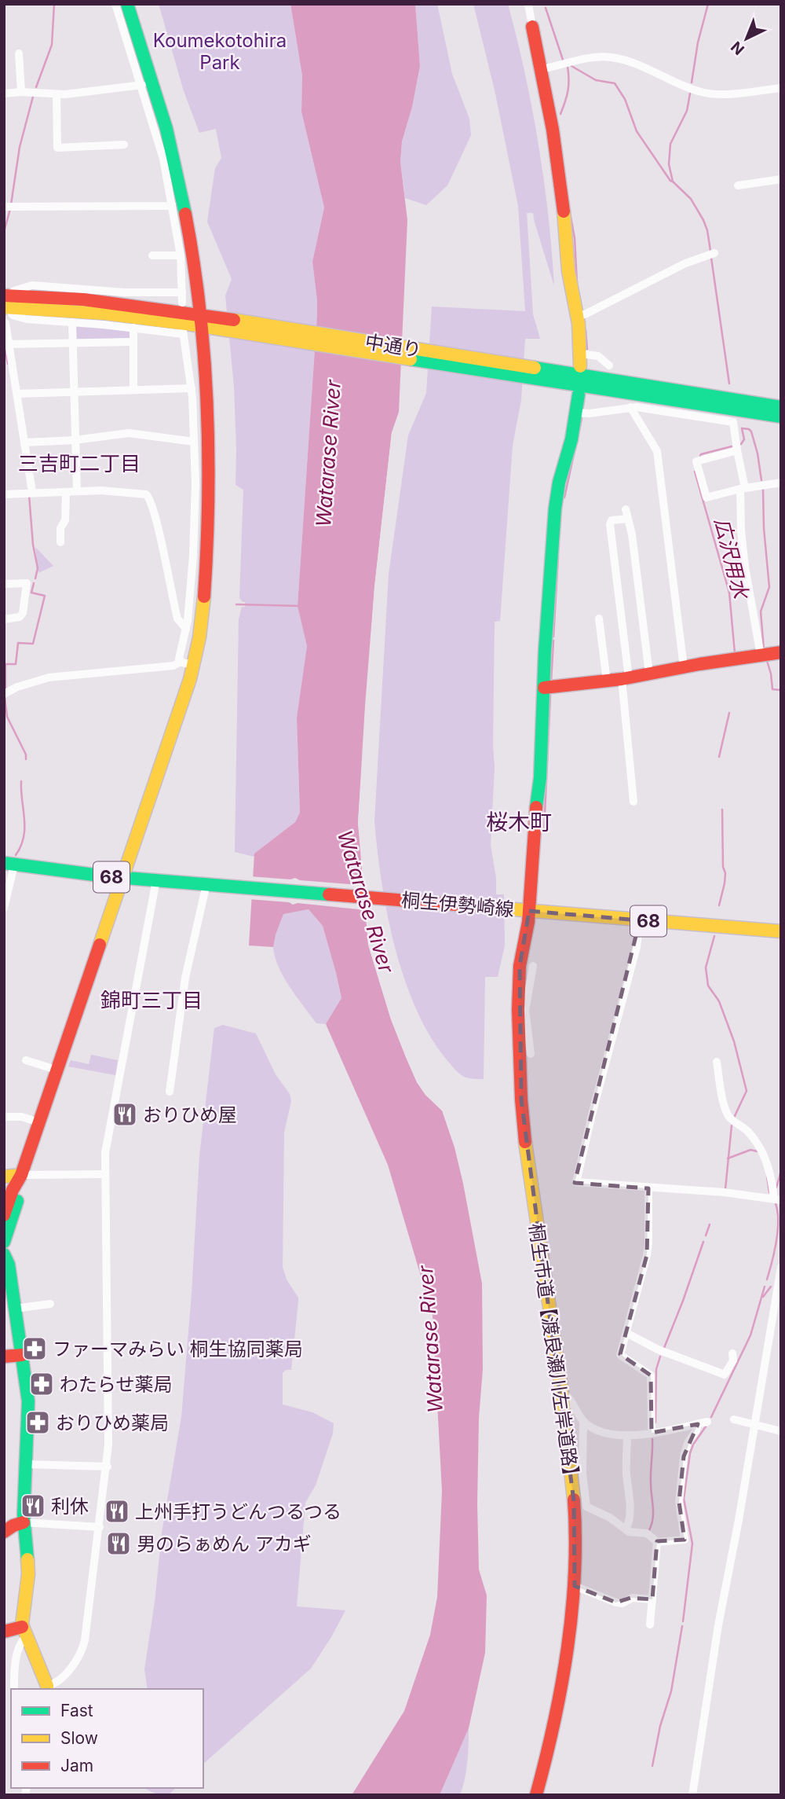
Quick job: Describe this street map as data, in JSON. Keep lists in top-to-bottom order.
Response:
{
  "streets": {
    "street": [
      "中通り",
      "68",
      "桐生伊勢崎線",
      "桐生市道【渡良瀬川左岸道路】"
    ]
  },
  "crossings": [
    ["桐生伊勢崎線", "桐生市道【渡良瀬川左岸道路】"]
  ],
  "districts": ["三吉町二丁目", "桜木町", "錦町三丁目"],
  "water": ["Watarase River", "広沢用水"],
  "parks": ["Koumekotohira Park"],
  "places": {
    "restaurant": [
      "おりひめ屋",
      "利休",
      "上州手打うどんつるつる",
      "男のらぁめん アカギ"
    ],
    "pharmacy": ["ファーマみらい 桐生協同薬局", "わたらせ薬局", "おりひめ薬局"]
  },
  "legend": ["Fast", "Slow", "Jam"],
  "north": "bottom left"
}
